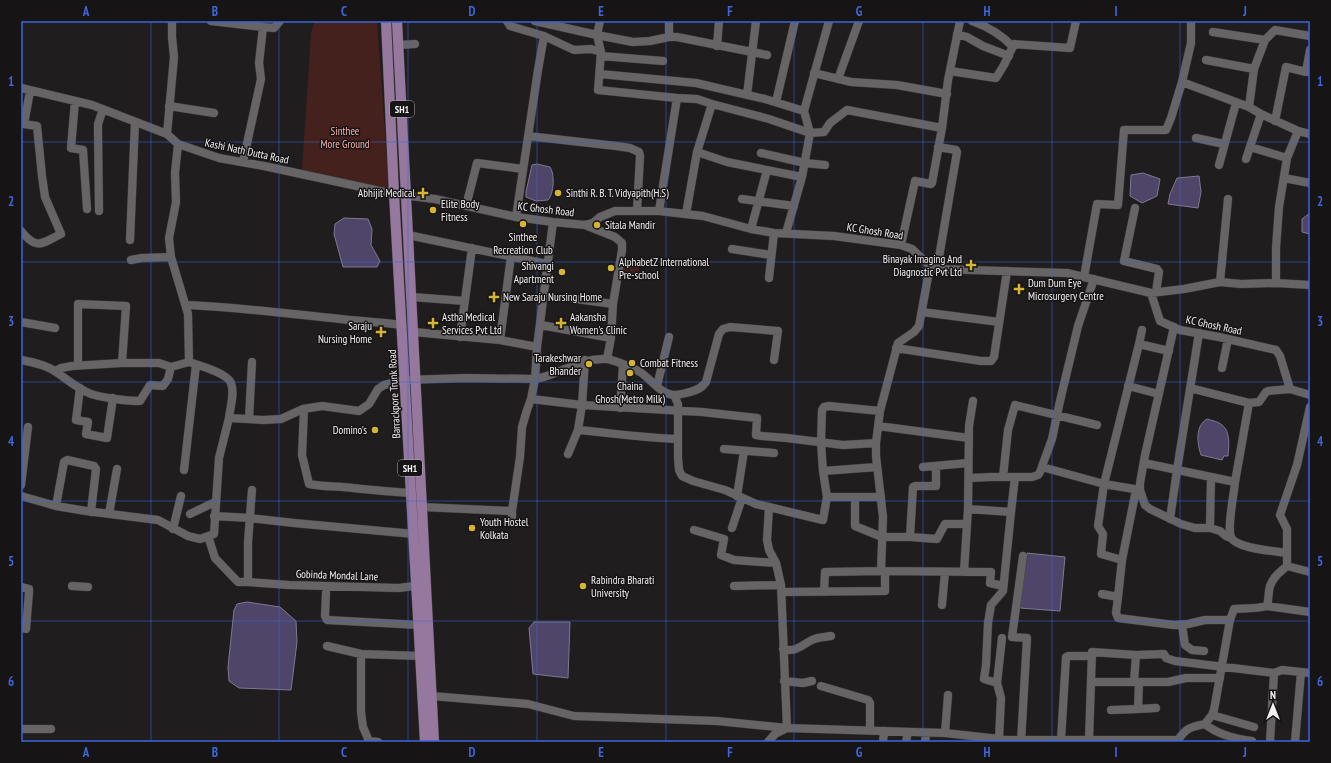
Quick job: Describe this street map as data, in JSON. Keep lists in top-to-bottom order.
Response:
{
  "streets": {
    "main road": ["SH1", "Barrackpore Trunk Road"],
    "street": ["Kashi Nath Dutta Road", "KC Ghosh Road", "Gobinda Mondal Lane"]
  },
  "crossings": [
    ["Kashi Nath Dutta Road", "KC Ghosh Road"],
    ["Kashi Nath Dutta Road", "Barrackpore Trunk Road"],
    ["KC Ghosh Road", "Barrackpore Trunk Road"],
    ["Barrackpore Trunk Road", "Gobinda Mondal Lane"]
  ],
  "parks": ["Sinthee More Ground"],
  "places": {
    "health": [
      "Abhijit Medical",
      "Binayak Imaging And Diagnostic Pvt Ltd",
      "Dum Dum Eye Microsurgery Centre",
      "New Saraju Nursing Home",
      "Astha Medical Services Pvt Ltd",
      "Aakansha Women's Clinic",
      "Saraju Nursing Home"
    ],
    "other": [
      "Sinthi R. B. T. Vidyapith(H.S)",
      "Elite Body Fitness",
      "Sinthee Recreation Club",
      "Sitala Mandir",
      "AlphabetZ International Pre-school",
      "Shivangi Apartment",
      "Combat Fitness",
      "Tarakeshwar Bhander",
      "Chaina Ghosh(Metro Milk)",
      "Domino's",
      "Youth Hostel Kolkata",
      "Rabindra Bharati University"
    ]
  },
  "north": "top",
  "grid": {
    "columns": [
      "A",
      "B",
      "C",
      "D",
      "E",
      "F",
      "G",
      "H",
      "I",
      "J"
    ],
    "rows": [
      "1",
      "2",
      "3",
      "4",
      "5",
      "6"
    ]
  }
}
